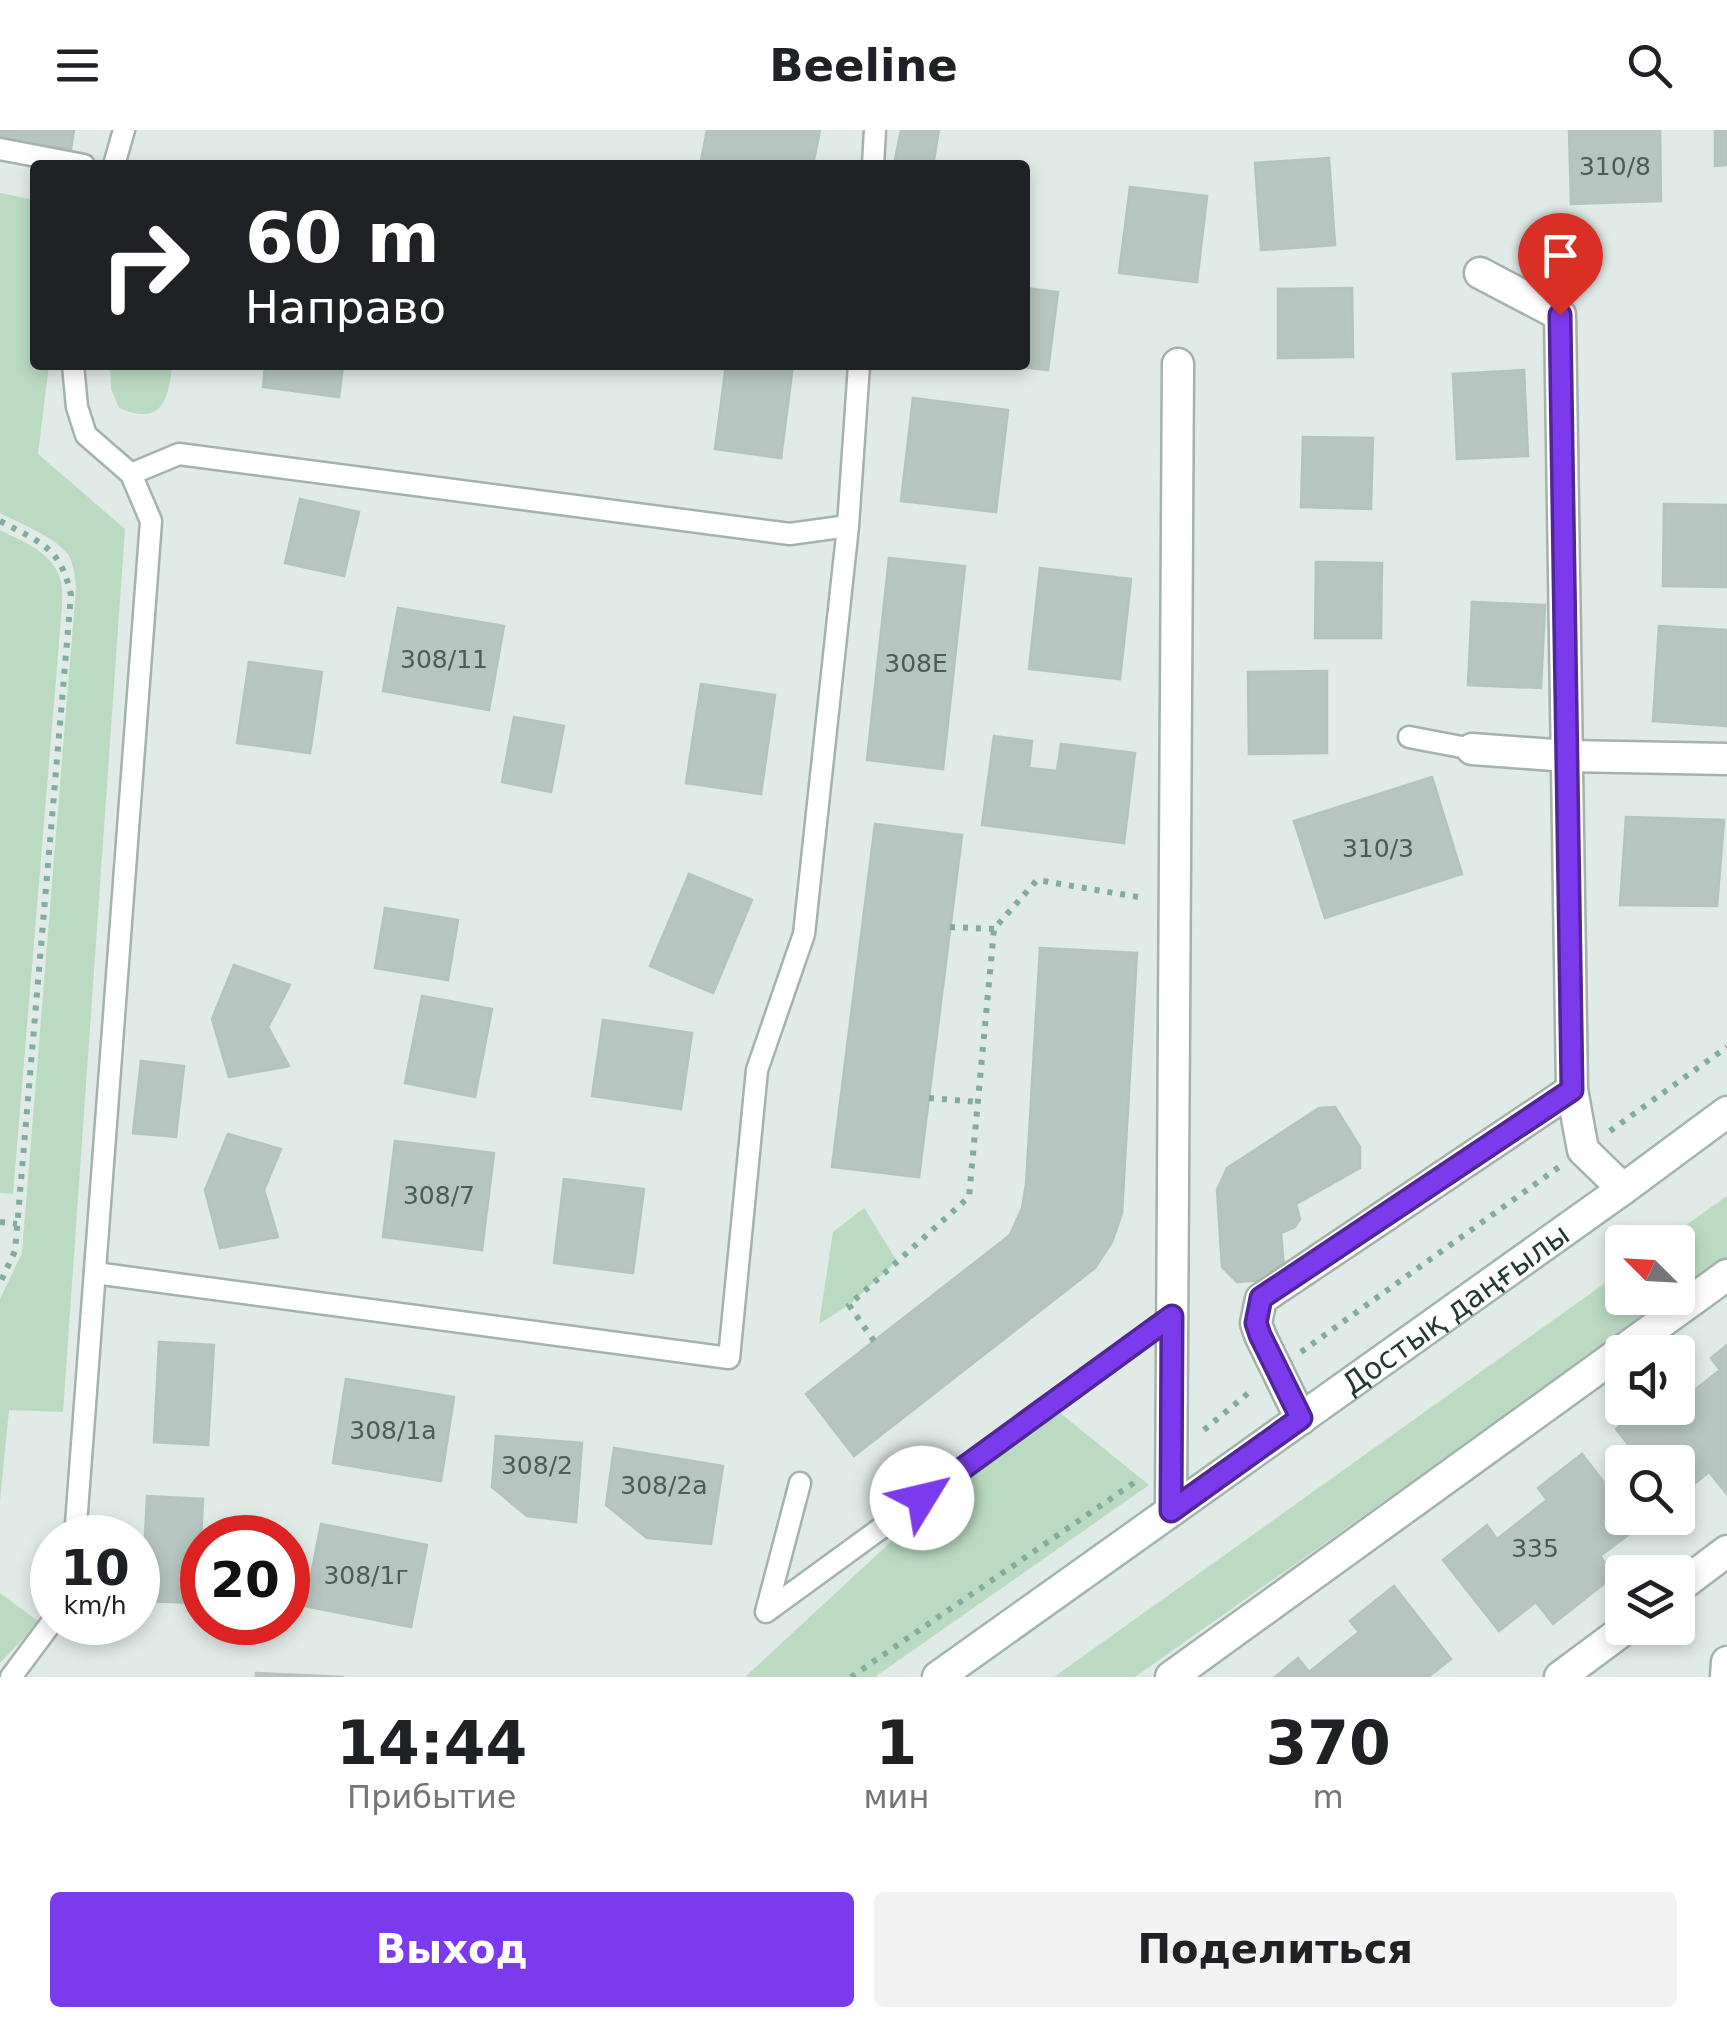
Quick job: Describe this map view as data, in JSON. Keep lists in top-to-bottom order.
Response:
{
  "streets": {
    "street": ["Достық даңғылы"]
  },
  "house_numbers": [
    "310/8",
    "308/11",
    "308Е",
    "310/3",
    "308/7",
    "308/1а",
    "308/2",
    "308/2а",
    "335",
    "308/1г"
  ],
  "north": "top left",
  "page": {
    "header": "Beeline",
    "turn": ["60 m", "Направо"],
    "speed": "10 km/h",
    "limit": "20",
    "eta": [
      "14:44",
      "Прибытие",
      "1",
      "мин",
      "370",
      "m"
    ],
    "buttons": ["Выход", "Поделиться"]
  }
}
